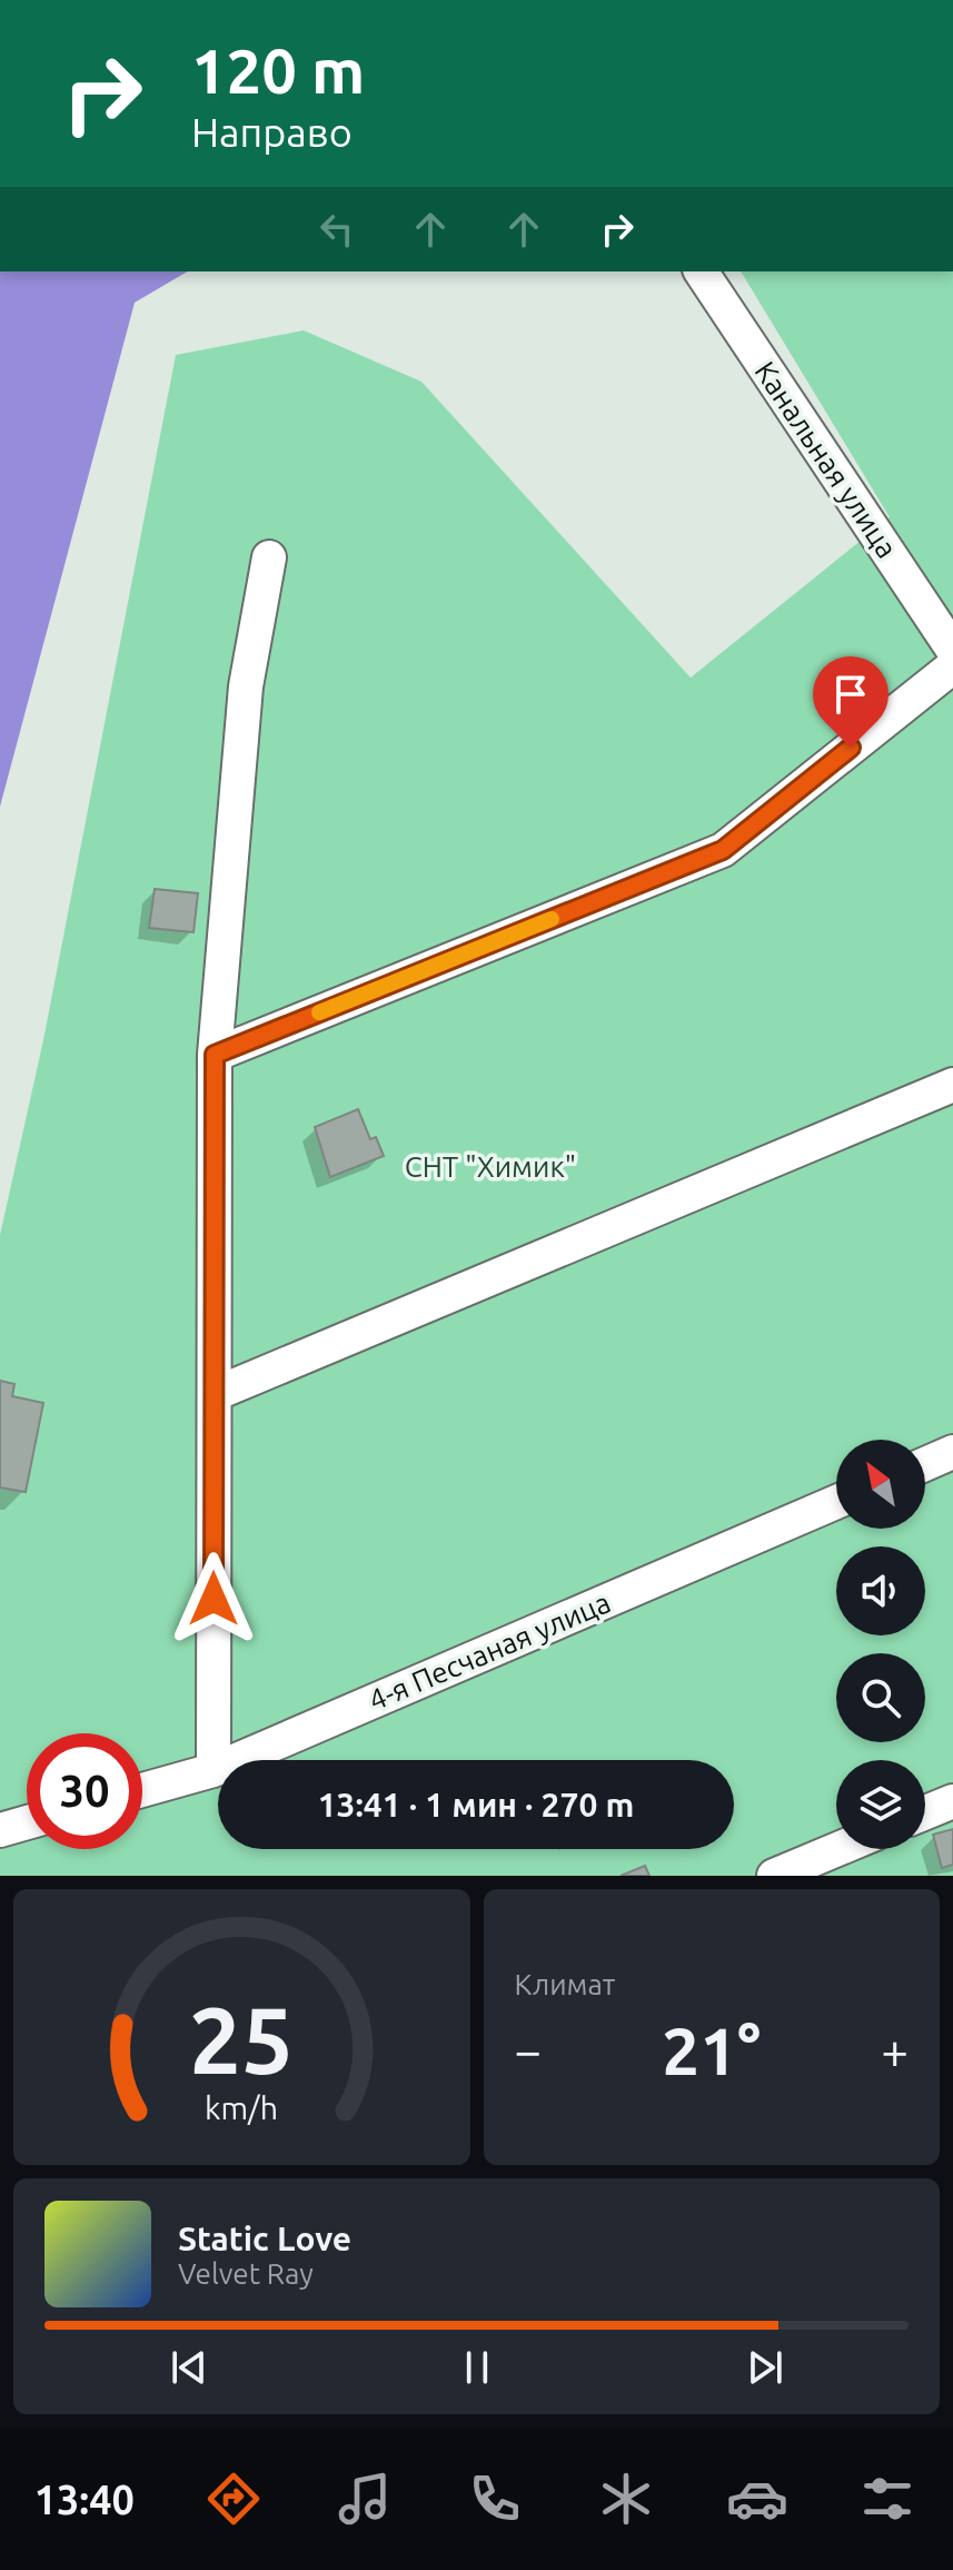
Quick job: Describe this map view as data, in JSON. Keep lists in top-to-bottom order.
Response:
{
  "streets": {
    "street": ["Канальная улица", "4-я Песчаная улица"]
  },
  "parks": ["СНТ \"Химик\""],
  "north": "top left",
  "page": {
    "turn": ["120 m", "Направо"],
    "limit": "30",
    "trip": "13:41 · 1 мин · 270 m",
    "tile": "Климат",
    "heat": ["−", "21°", "+"],
    "song": ["Static Love", "Velvet Ray"],
    "tabs": "13:40",
    "gauge": ["25", "km/h"]
  }
}
